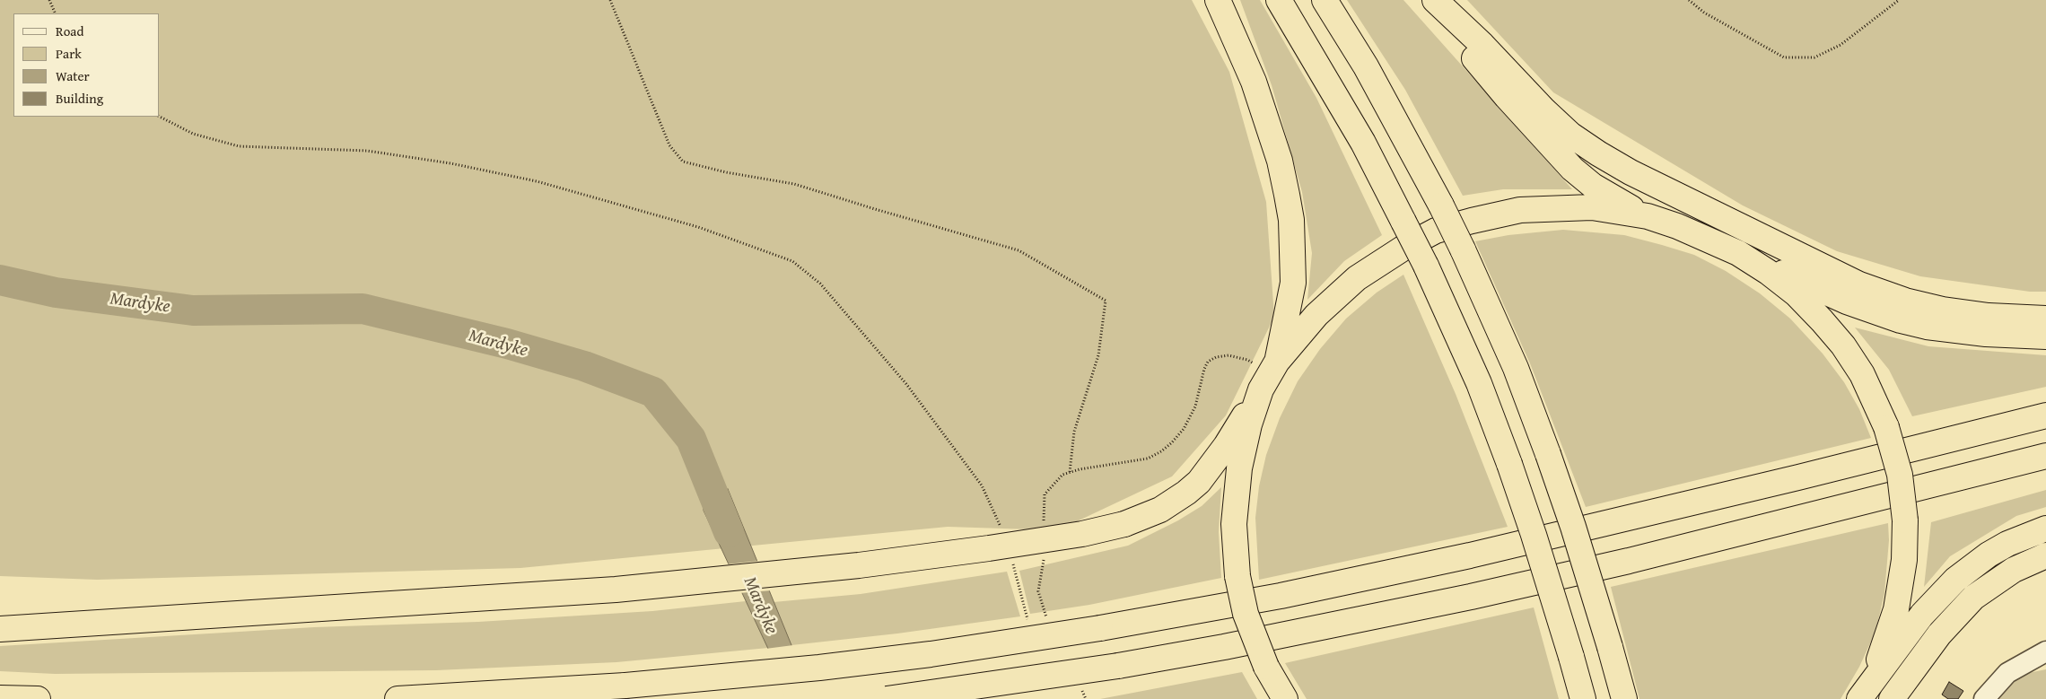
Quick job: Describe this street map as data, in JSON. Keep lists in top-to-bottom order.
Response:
{
  "water": ["Mardyke"],
  "legend": [
    "Road",
    "Park",
    "Water",
    "Building"
  ]
}
